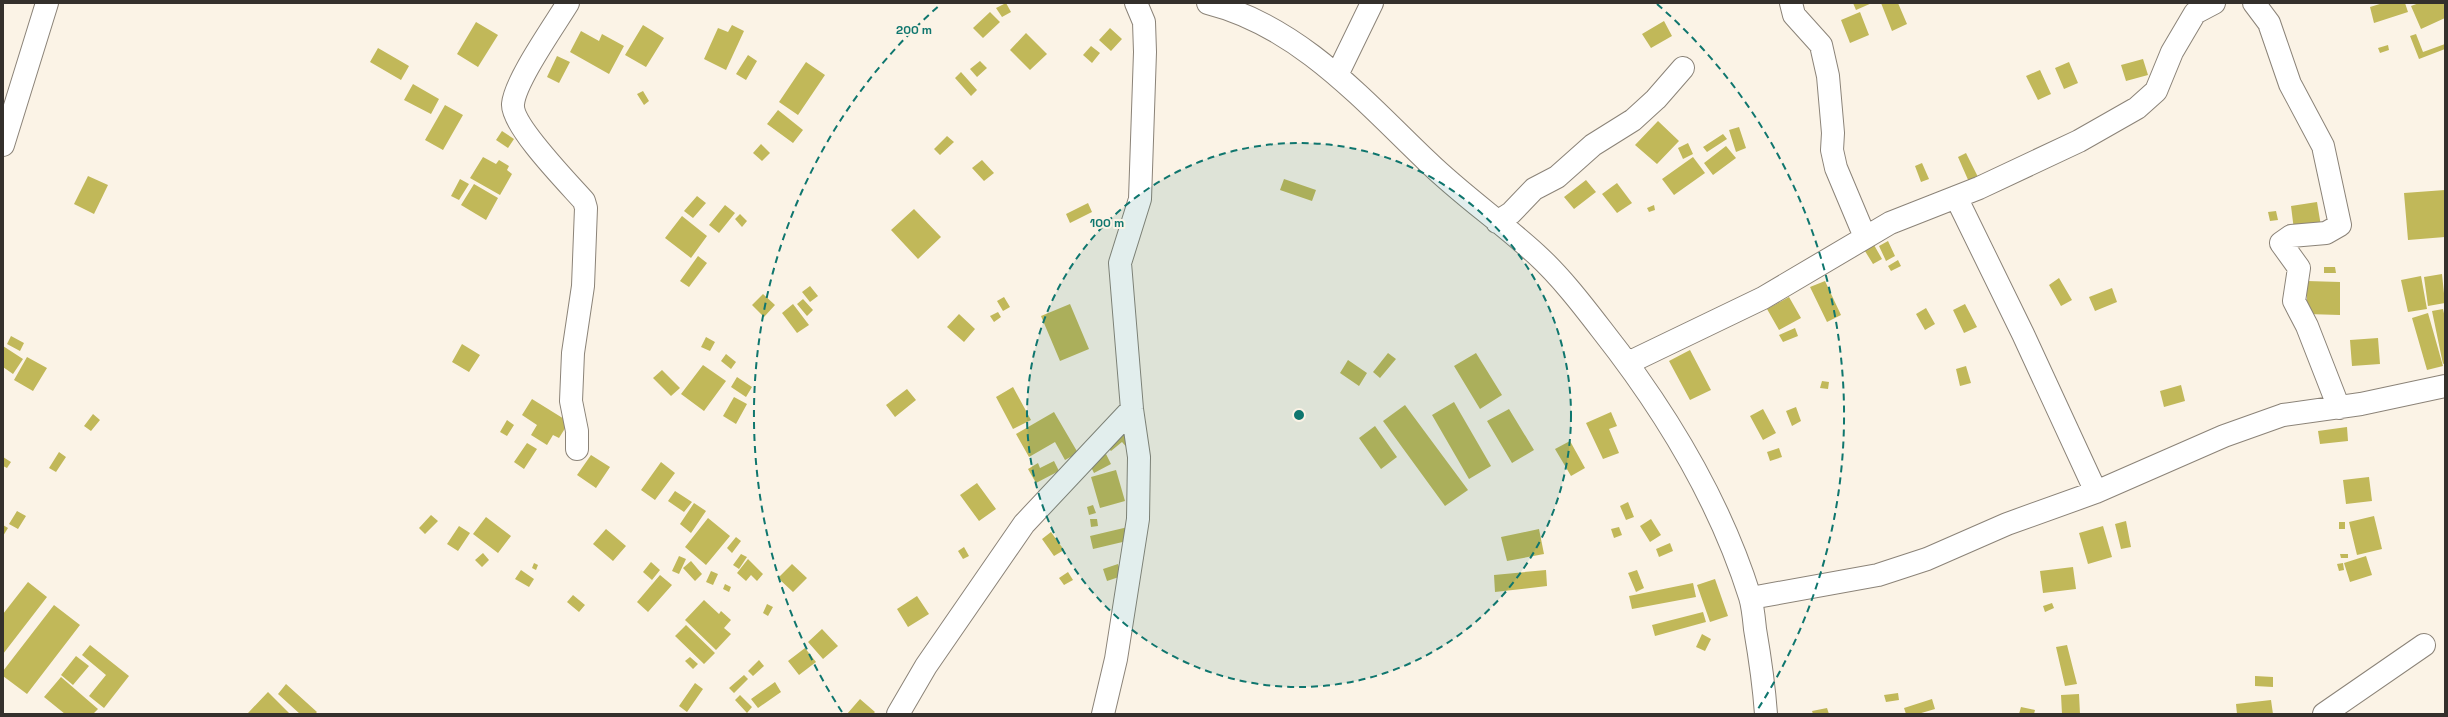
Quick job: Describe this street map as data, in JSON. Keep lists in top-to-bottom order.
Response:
{
  "rings": ["200 m", "100 m"]
}
